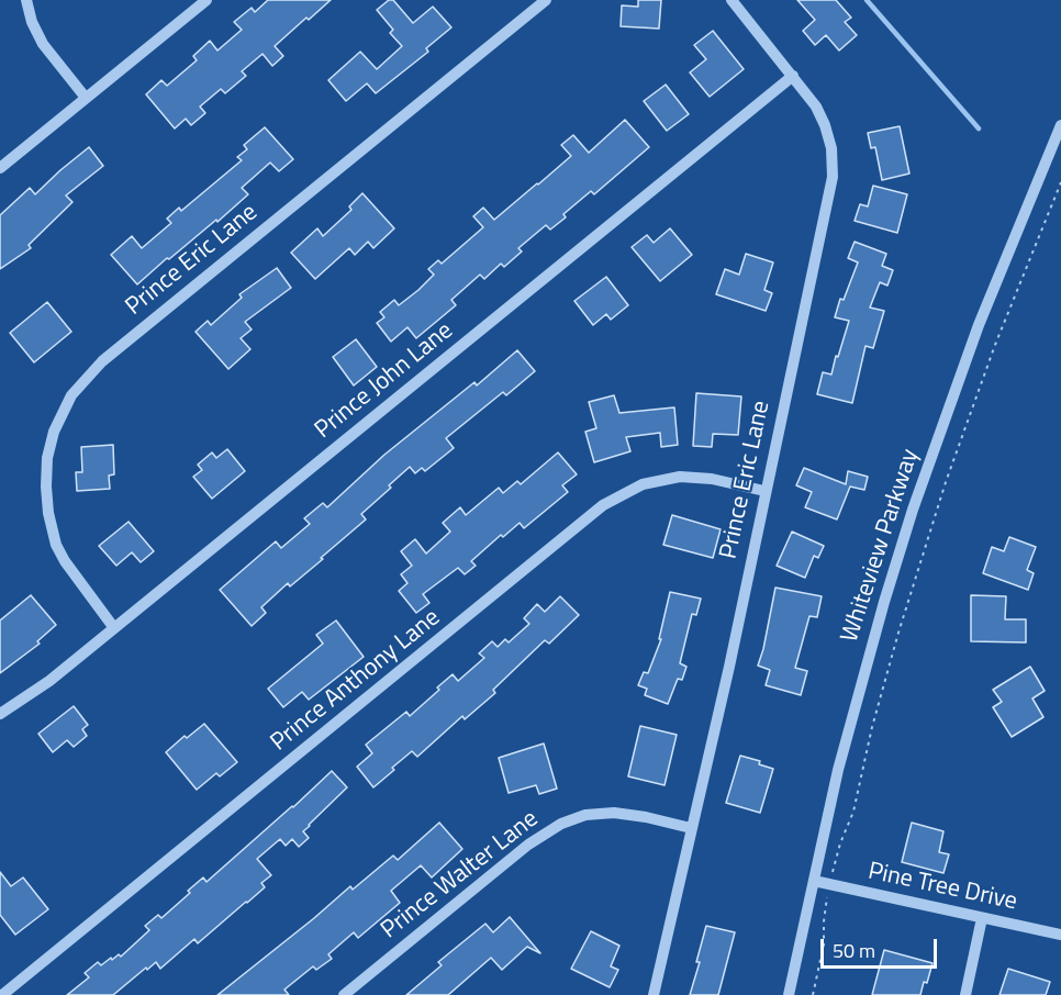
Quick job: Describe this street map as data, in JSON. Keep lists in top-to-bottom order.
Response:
{
  "streets": {
    "street": [
      "Prince Eric Lane",
      "Prince John Lane",
      "Whiteview Parkway",
      "Prince Anthony Lane",
      "Prince Walter Lane",
      "Pine Tree Drive"
    ]
  },
  "crossings": [
    ["Prince Eric Lane", "Prince John Lane"],
    ["Prince Eric Lane", "Prince Anthony Lane"],
    ["Prince Eric Lane", "Prince Walter Lane"],
    ["Whiteview Parkway", "Pine Tree Drive"]
  ],
  "scale_bar": "50 m"
}
